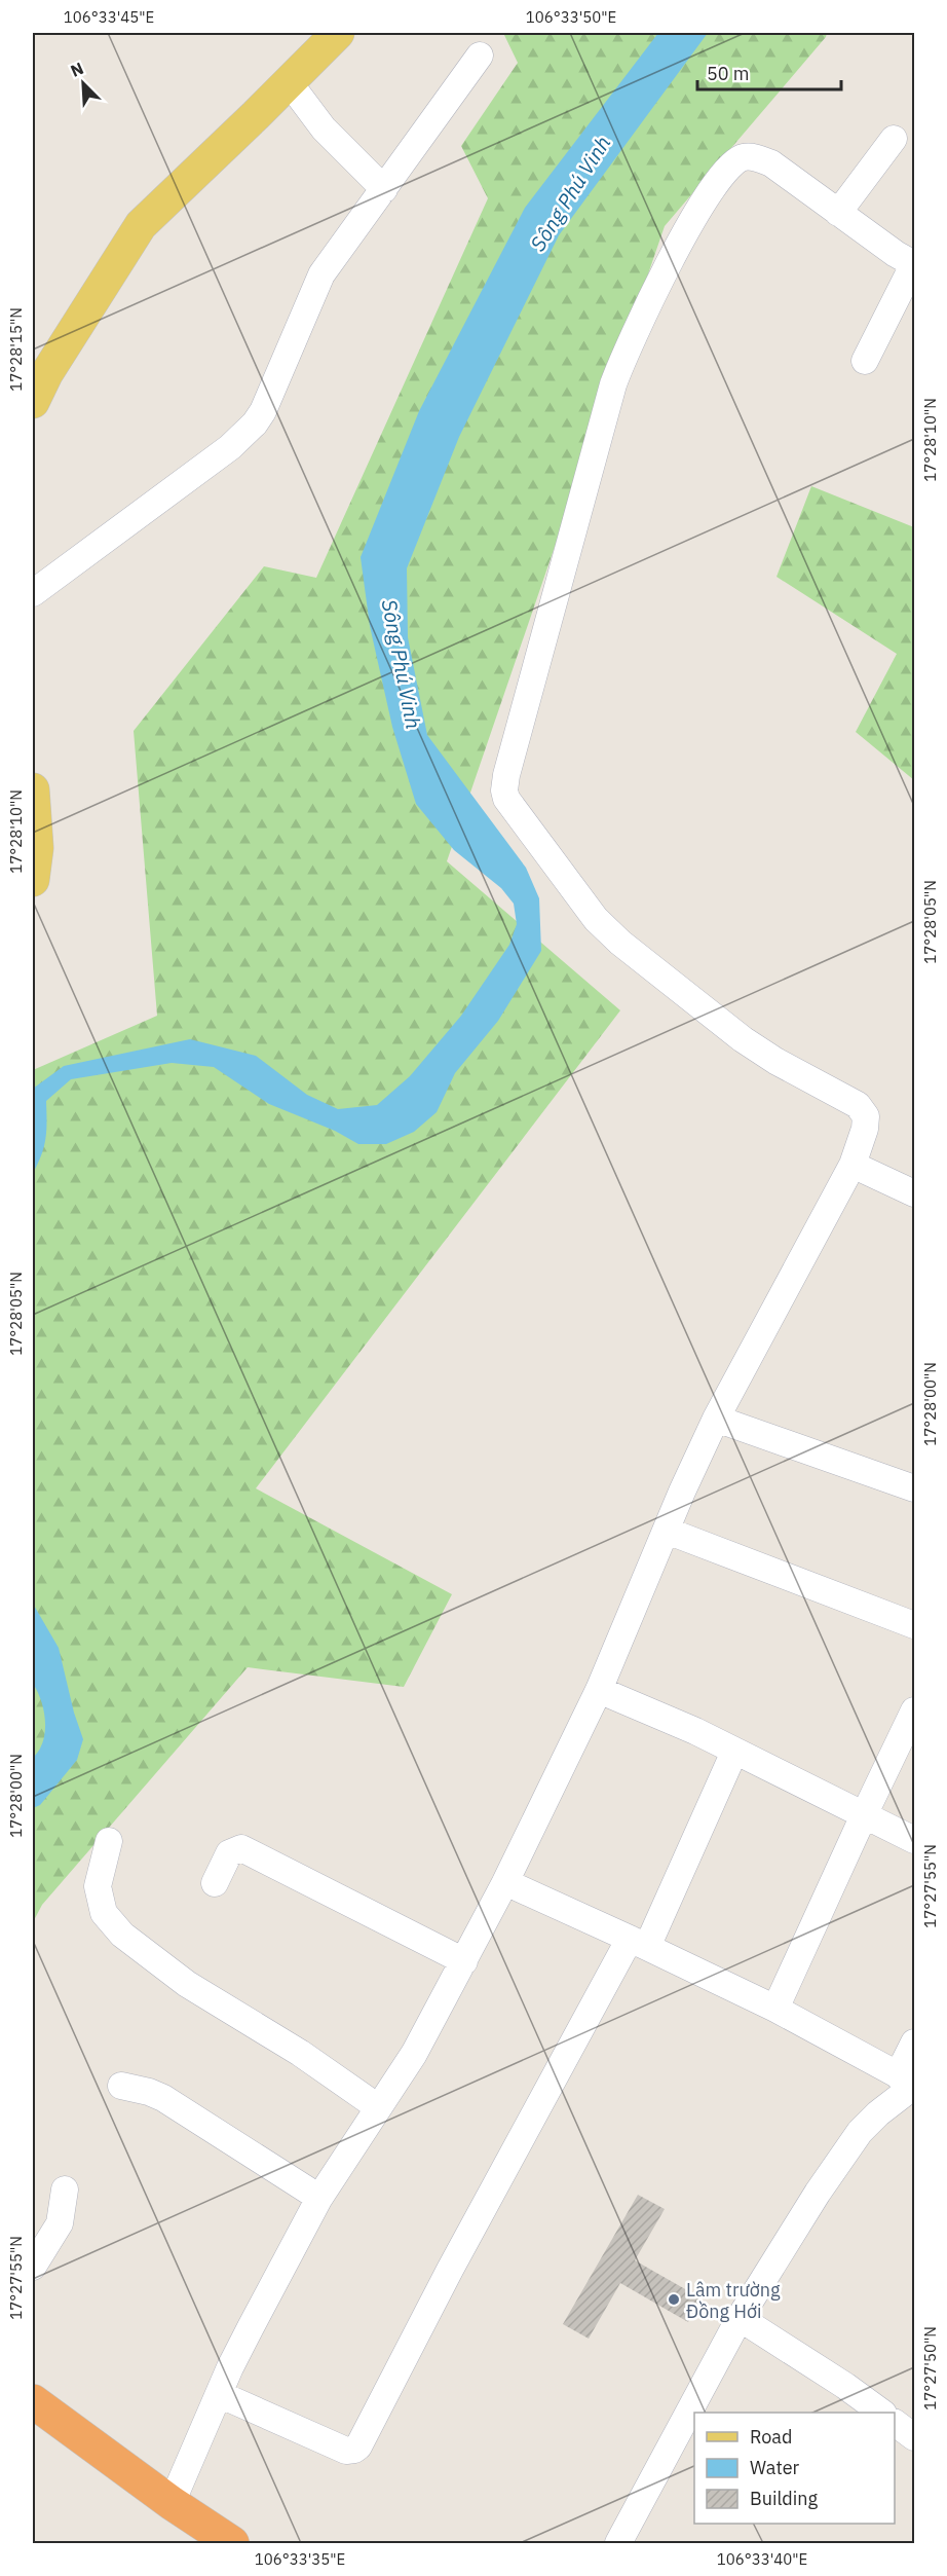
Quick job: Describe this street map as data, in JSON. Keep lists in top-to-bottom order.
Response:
{
  "water": ["Sông Phú Vinh"],
  "places": ["Lâm trường Đồng Hới"],
  "legend": ["Road", "Water", "Building"],
  "scale_bar": "50 m",
  "north": "top left",
  "coordinates": [
    "106°33'45\"E",
    "106°33'50\"E",
    "17°28'15\"N",
    "17°28'10\"N",
    "17°28'05\"N",
    "17°28'00\"N",
    "17°27'55\"N",
    "17°27'50\"N",
    "106°33'35\"E",
    "106°33'40\"E"
  ]
}
